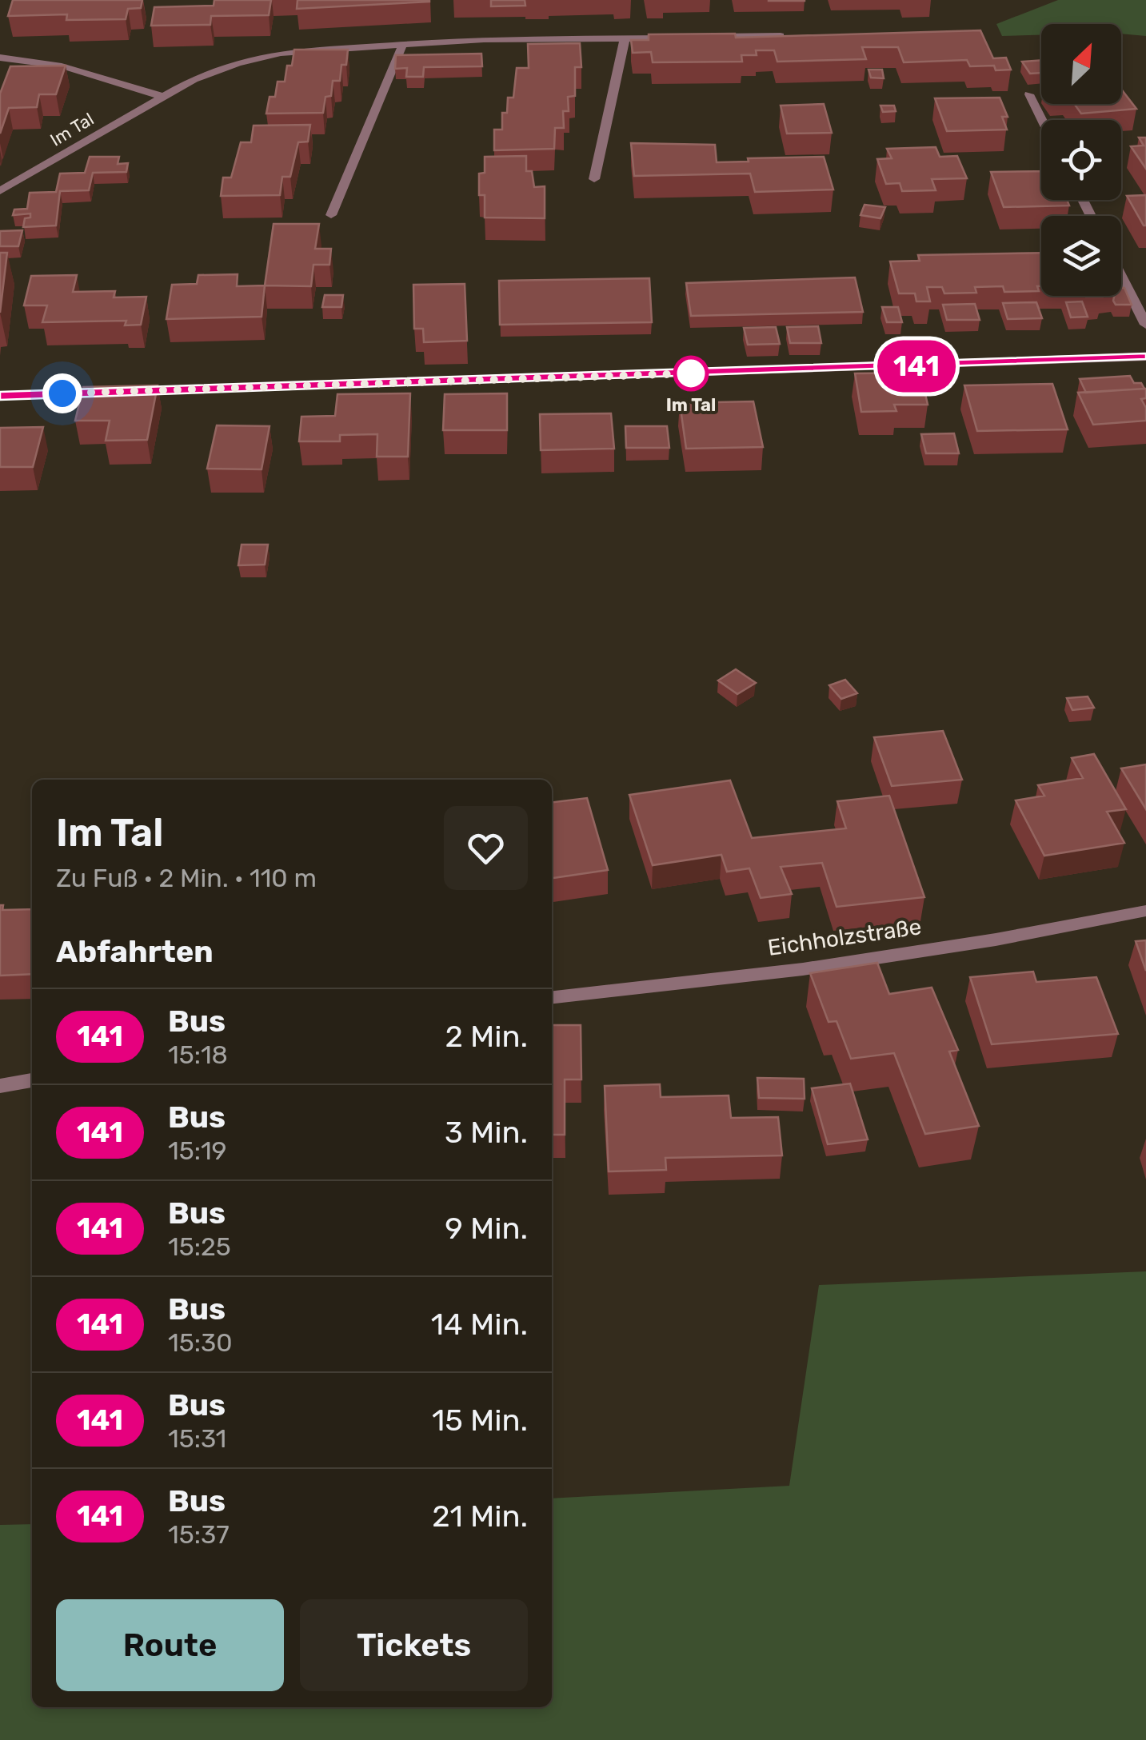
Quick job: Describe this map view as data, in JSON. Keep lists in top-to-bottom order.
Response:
{
  "streets": {
    "street": ["Im Tal", "Eichholzstraße"]
  },
  "places": ["Im Tal"],
  "lines": ["bus line 141"],
  "north": "top right",
  "page": {
    "on_map": "141",
    "heading": [
      ["Im Tal", "Zu Fuß · 2 Min. · 110 m"],
      "Abfahrten"
    ],
    "list": [
      {
        "mark": "141",
        "name": "Bus",
        "note": "15:18",
        "value": "2 Min."
      },
      {
        "mark": "141",
        "name": "Bus",
        "note": "15:19",
        "value": "3 Min."
      },
      {
        "mark": "141",
        "name": "Bus",
        "note": "15:25",
        "value": "9 Min."
      },
      {
        "mark": "141",
        "name": "Bus",
        "note": "15:30",
        "value": "14 Min."
      },
      {
        "mark": "141",
        "name": "Bus",
        "note": "15:31",
        "value": "15 Min."
      },
      {
        "mark": "141",
        "name": "Bus",
        "note": "15:37",
        "value": "21 Min."
      }
    ],
    "buttons": ["Route", "Tickets"]
  }
}
